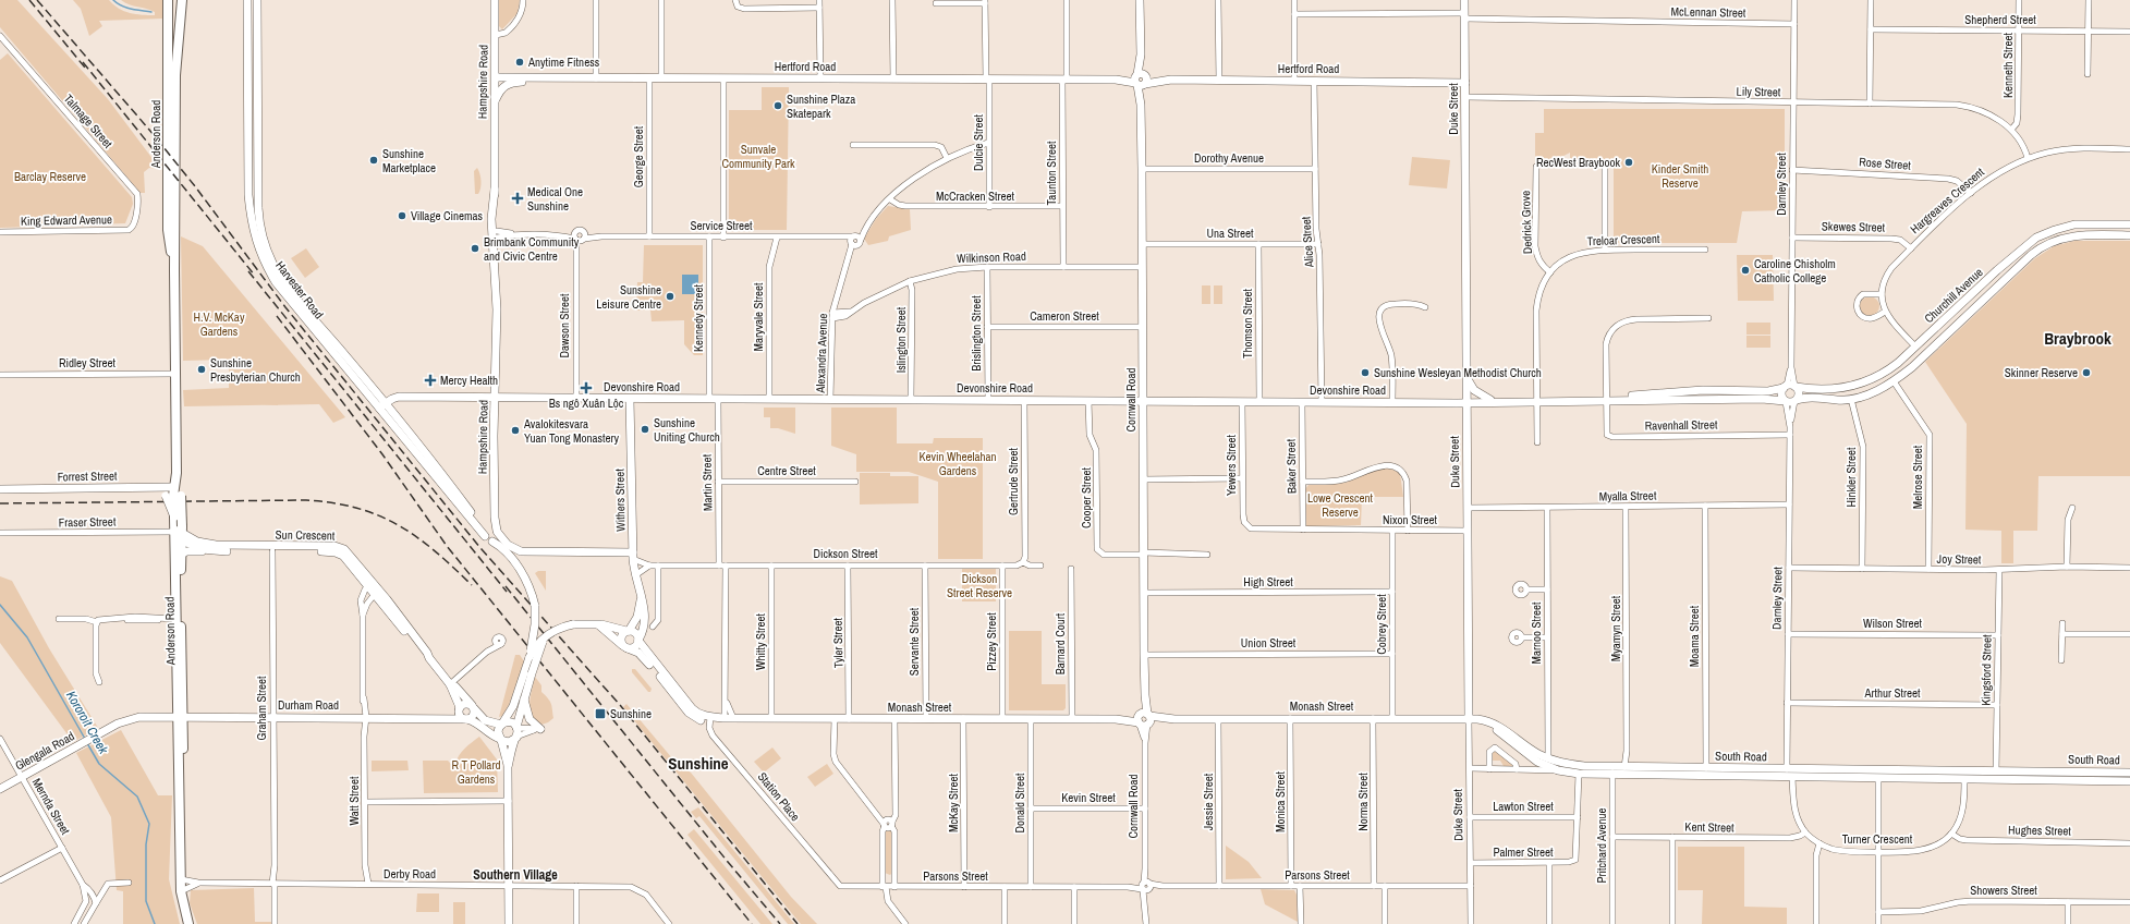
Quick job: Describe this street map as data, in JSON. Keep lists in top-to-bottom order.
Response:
{
  "streets": {
    "main road": ["Anderson Road"],
    "street": [
      "McLennan Street",
      "Shepherd Street",
      "Kenneth Street",
      "Hertford Road",
      "Hampshire Road",
      "Lily Street",
      "Duke Street",
      "Talmage Street",
      "Dulcie Street",
      "George Street",
      "Dorothy Avenue",
      "Rose Street",
      "Taunton Street",
      "Darnley Street",
      "McCracken Street",
      "Hargreaves Crescent",
      "King Edward Avenue",
      "Dedrick Grove",
      "Service Street",
      "Skewes Street",
      "Una Street",
      "Treloar Crescent",
      "Alice Street",
      "Wilkinson Road",
      "Harvester Road",
      "Churchill Avenue",
      "Cameron Street",
      "Maryvale Street",
      "Kennedy Street",
      "Thomson Street",
      "Dawson Street",
      "Brislington Street",
      "Islington Street",
      "Alexandra Avenue",
      "Ridley Street",
      "Devonshire Road",
      "Cornwall Road",
      "Ravenhall Street",
      "Yewers Street",
      "Baker Street",
      "Centre Street",
      "Forrest Street",
      "Hinkler Street",
      "Melrose Street",
      "Gertrude Street",
      "Martin Street",
      "Myalla Street",
      "Cooper Street",
      "Withers Street",
      "Nixon Street",
      "Fraser Street",
      "Sun Crescent",
      "Dickson Street",
      "Joy Street",
      "High Street",
      "Wilson Street",
      "Cobrey Street",
      "Myamyn Street",
      "Marnoo Street",
      "Moama Street",
      "Whitty Street",
      "Servante Street",
      "Pizzey Street",
      "Tyler Street",
      "Union Street",
      "Barnard Court",
      "Kingsford Street",
      "Arthur Street",
      "Durham Road",
      "Monash Street",
      "Graham Street",
      "Glengala Road",
      "South Road",
      "Station Place",
      "Kevin Street",
      "Watt Street",
      "Jessie Street",
      "Monica Street",
      "Norma Street",
      "McKay Street",
      "Donald Street",
      "Mernda Street",
      "Lawton Street",
      "Kent Street",
      "Hughes Street",
      "Turner Crescent",
      "Pritchard Avenue",
      "Palmer Street",
      "Derby Road",
      "Parsons Street",
      "Showers Street"
    ]
  },
  "crossings": [
    ["McLennan Street", "Duke Street"],
    ["McLennan Street", "Darnley Street"],
    ["Shepherd Street", "Kenneth Street"],
    ["Kenneth Street", "Lily Street"],
    ["Hertford Road", "Hampshire Road"],
    ["Hertford Road", "Duke Street"],
    ["Hertford Road", "Dulcie Street"],
    ["Hertford Road", "George Street"],
    ["Hertford Road", "Taunton Street"],
    ["Hertford Road", "Alice Street"],
    ["Hertford Road", "Cornwall Road"],
    ["Hampshire Road", "Service Street"],
    ["Hampshire Road", "Harvester Road"],
    ["Hampshire Road", "Devonshire Road"],
    ["Hampshire Road", "Dickson Street"],
    ["Lily Street", "Duke Street"],
    ["Lily Street", "Darnley Street"],
    ["Lily Street", "Hargreaves Crescent"],
    ["Duke Street", "Devonshire Road"],
    ["Duke Street", "Myalla Street"],
    ["Duke Street", "Nixon Street"],
    ["Duke Street", "Monash Street"],
    ["Duke Street", "South Road"],
    ["Duke Street", "Lawton Street"],
    ["Duke Street", "Palmer Street"],
    ["Duke Street", "Parsons Street"],
    ["Talmage Street", "King Edward Avenue"],
    ["Anderson Road", "Ridley Street"],
    ["Anderson Road", "Forrest Street"],
    ["Anderson Road", "Fraser Street"],
    ["Anderson Road", "Sun Crescent"],
    ["Anderson Road", "Durham Road"],
    ["Anderson Road", "Glengala Road"],
    ["Anderson Road", "Derby Road"],
    ["Dulcie Street", "McCracken Street"],
    ["Dulcie Street", "Alexandra Avenue"],
    ["George Street", "Service Street"],
    ["Dorothy Avenue", "Alice Street"],
    ["Dorothy Avenue", "Cornwall Road"],
    ["Rose Street", "Darnley Street"],
    ["Rose Street", "Hargreaves Crescent"],
    ["Taunton Street", "McCracken Street"],
    ["Taunton Street", "Wilkinson Road"],
    ["Darnley Street", "Skewes Street"],
    ["Darnley Street", "Churchill Avenue"],
    ["Darnley Street", "Ravenhall Street"],
    ["Darnley Street", "Myalla Street"],
    ["Darnley Street", "Joy Street"],
    ["Darnley Street", "Wilson Street"],
    ["Darnley Street", "Arthur Street"],
    ["Darnley Street", "South Road"],
    ["McCracken Street", "Alexandra Avenue"],
    ["Hargreaves Crescent", "Skewes Street"],
    ["Dedrick Grove", "Treloar Crescent"],
    ["Service Street", "Maryvale Street"],
    ["Service Street", "Kennedy Street"],
    ["Service Street", "Dawson Street"],
    ["Service Street", "Alexandra Avenue"],
    ["Una Street", "Alice Street"],
    ["Una Street", "Thomson Street"],
    ["Una Street", "Cornwall Road"],
    ["Treloar Crescent", "Devonshire Road"],
    ["Alice Street", "Devonshire Road"],
    ["Wilkinson Road", "Brislington Street"],
    ["Wilkinson Road", "Islington Street"],
    ["Wilkinson Road", "Alexandra Avenue"],
    ["Wilkinson Road", "Cornwall Road"],
    ["Harvester Road", "Devonshire Road"],
    ["Harvester Road", "Dickson Street"],
    ["Churchill Avenue", "Devonshire Road"],
    ["Churchill Avenue", "Ravenhall Street"],
    ["Churchill Avenue", "Hinkler Street"],
    ["Churchill Avenue", "Melrose Street"],
    ["Cameron Street", "Brislington Street"],
    ["Cameron Street", "Cornwall Road"],
    ["Maryvale Street", "Devonshire Road"],
    ["Kennedy Street", "Devonshire Road"],
    ["Thomson Street", "Devonshire Road"],
    ["Dawson Street", "Devonshire Road"],
    ["Brislington Street", "Devonshire Road"],
    ["Islington Street", "Devonshire Road"],
    ["Alexandra Avenue", "Devonshire Road"],
    ["Devonshire Road", "Cornwall Road"],
    ["Devonshire Road", "Ravenhall Street"],
    ["Devonshire Road", "Yewers Street"],
    ["Devonshire Road", "Baker Street"],
    ["Devonshire Road", "Gertrude Street"],
    ["Devonshire Road", "Martin Street"],
    ["Devonshire Road", "Cooper Street"],
    ["Devonshire Road", "Withers Street"],
    ["Cornwall Road", "Cooper Street"],
    ["Cornwall Road", "High Street"],
    ["Cornwall Road", "Union Street"],
    ["Cornwall Road", "Monash Street"],
    ["Cornwall Road", "Kevin Street"],
    ["Cornwall Road", "Parsons Street"],
    ["Yewers Street", "Nixon Street"],
    ["Baker Street", "Nixon Street"],
    ["Centre Street", "Martin Street"],
    ["Hinkler Street", "Joy Street"],
    ["Melrose Street", "Joy Street"],
    ["Gertrude Street", "Dickson Street"],
    ["Martin Street", "Dickson Street"],
    ["Martin Street", "Monash Street"],
    ["Myalla Street", "Myamyn Street"],
    ["Myalla Street", "Marnoo Street"],
    ["Myalla Street", "Moama Street"],
    ["Withers Street", "Dickson Street"],
    ["Nixon Street", "Cobrey Street"],
    ["Fraser Street", "Sun Crescent"],
    ["Sun Crescent", "Durham Road"],
    ["Sun Crescent", "Graham Street"],
    ["Sun Crescent", "Watt Street"],
    ["Dickson Street", "Whitty Street"],
    ["Dickson Street", "Servante Street"],
    ["Dickson Street", "Pizzey Street"],
    ["Dickson Street", "Tyler Street"],
    ["Joy Street", "Kingsford Street"],
    ["High Street", "Cobrey Street"],
    ["Wilson Street", "Kingsford Street"],
    ["Cobrey Street", "Union Street"],
    ["Cobrey Street", "Monash Street"],
    ["Myamyn Street", "South Road"],
    ["Marnoo Street", "South Road"],
    ["Moama Street", "South Road"],
    ["Whitty Street", "Monash Street"],
    ["Servante Street", "Monash Street"],
    ["Pizzey Street", "Monash Street"],
    ["Tyler Street", "Monash Street"],
    ["Barnard Court", "Monash Street"],
    ["Kingsford Street", "Arthur Street"],
    ["Kingsford Street", "South Road"],
    ["Durham Road", "Graham Street"],
    ["Durham Road", "Glengala Road"],
    ["Durham Road", "Watt Street"],
    ["Monash Street", "South Road"],
    ["Monash Street", "Station Place"],
    ["Monash Street", "Jessie Street"],
    ["Monash Street", "Monica Street"],
    ["Monash Street", "Norma Street"],
    ["Monash Street", "McKay Street"],
    ["Monash Street", "Donald Street"],
    ["Graham Street", "Derby Road"],
    ["Glengala Road", "Mernda Street"],
    ["South Road", "Turner Crescent"],
    ["South Road", "Pritchard Avenue"],
    ["Station Place", "Parsons Street"],
    ["Kevin Street", "Donald Street"],
    ["Watt Street", "Derby Road"],
    ["Jessie Street", "Parsons Street"],
    ["Monica Street", "Parsons Street"],
    ["Norma Street", "Parsons Street"],
    ["McKay Street", "Parsons Street"],
    ["Donald Street", "Parsons Street"],
    ["Lawton Street", "Palmer Street"],
    ["Kent Street", "Turner Crescent"],
    ["Kent Street", "Pritchard Avenue"],
    ["Hughes Street", "Turner Crescent"]
  ],
  "districts": ["Braybrook", "Sunshine", "Southern Village"],
  "water": ["Kororoit Creek"],
  "parks": [
    "Sunvale Community Park",
    "Kinder Smith Reserve",
    "Barclay Reserve",
    "H.V. McKay Gardens",
    "Kevin Wheelahan Gardens",
    "Lowe Crescent Reserve",
    "Dickson Street Reserve",
    "R T Pollard Gardens"
  ],
  "places": {
    "other": [
      "Anytime Fitness",
      "Sunshine Plaza Skatepark",
      "Sunshine Marketplace",
      "RecWest Braybook",
      "Village Cinemas",
      "Brimbank Community and Civic Centre",
      "Caroline Chisholm Catholic College",
      "Sunshine Leisure Centre",
      "Sunshine Presbyterian Church",
      "Sunshine Wesleyan Methodist Church",
      "Skinner Reserve",
      "Sunshine Uniting Church",
      "Avalokitesvara Yuan Tong Monastery"
    ],
    "health": ["Medical One Sunshine", "Mercy Health", "Bs ngô Xuân Lộc"],
    "transit": ["Sunshine"]
  }
}
